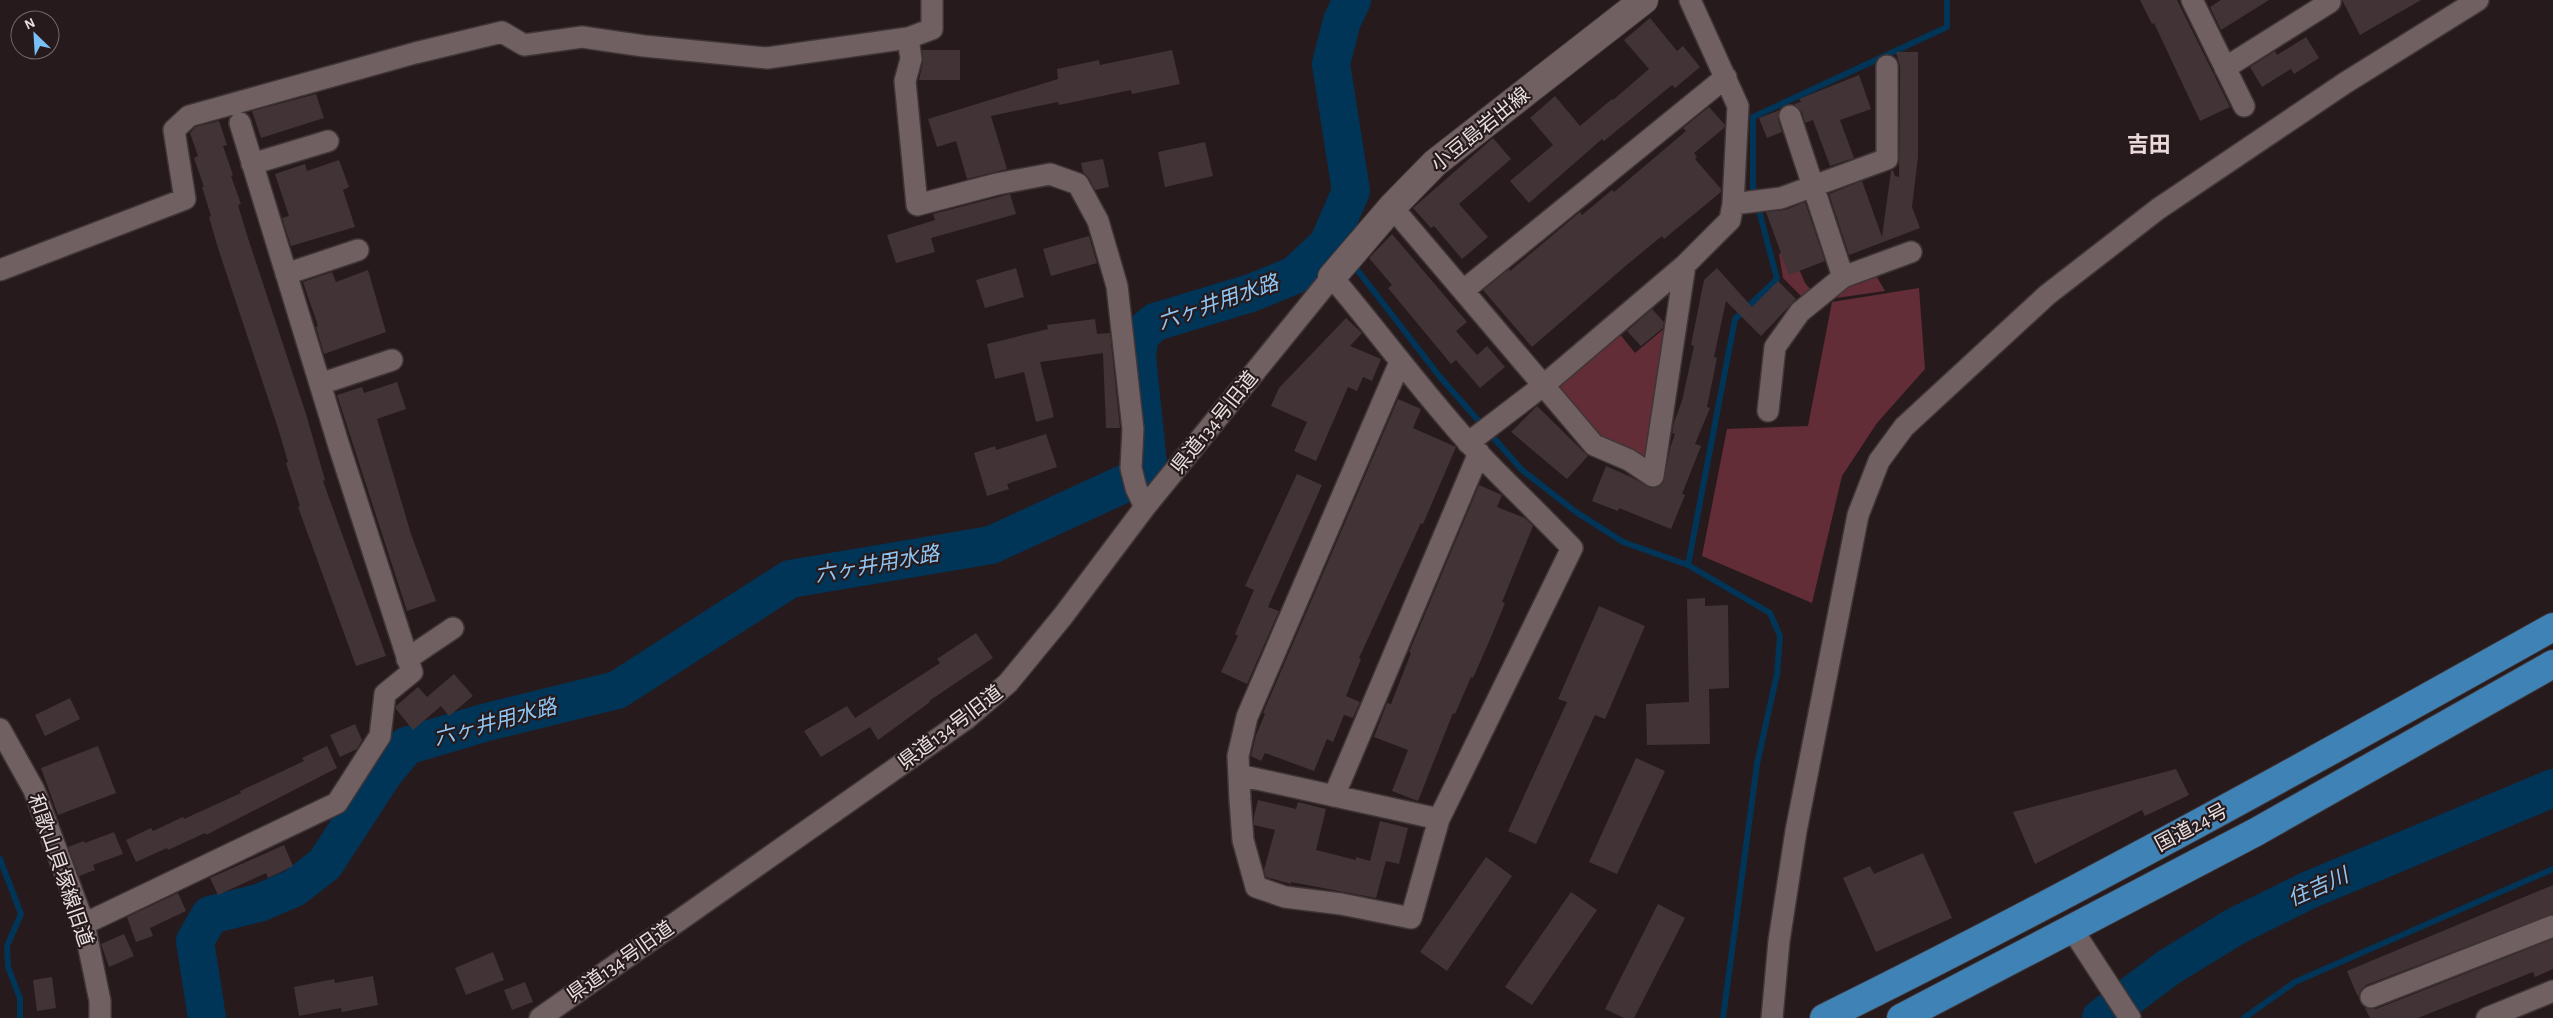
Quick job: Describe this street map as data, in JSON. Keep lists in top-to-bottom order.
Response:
{
  "streets": {
    "highway": ["国道24号"],
    "main road": ["小豆島岩出線"],
    "street": ["県道134号旧道", "和歌山貝塚線旧道"]
  },
  "crossings": [
    ["小豆島岩出線", "県道134号旧道"]
  ],
  "districts": ["吉田"],
  "water": ["六ヶ井用水路", "住吉川"],
  "north": "top left"
}
